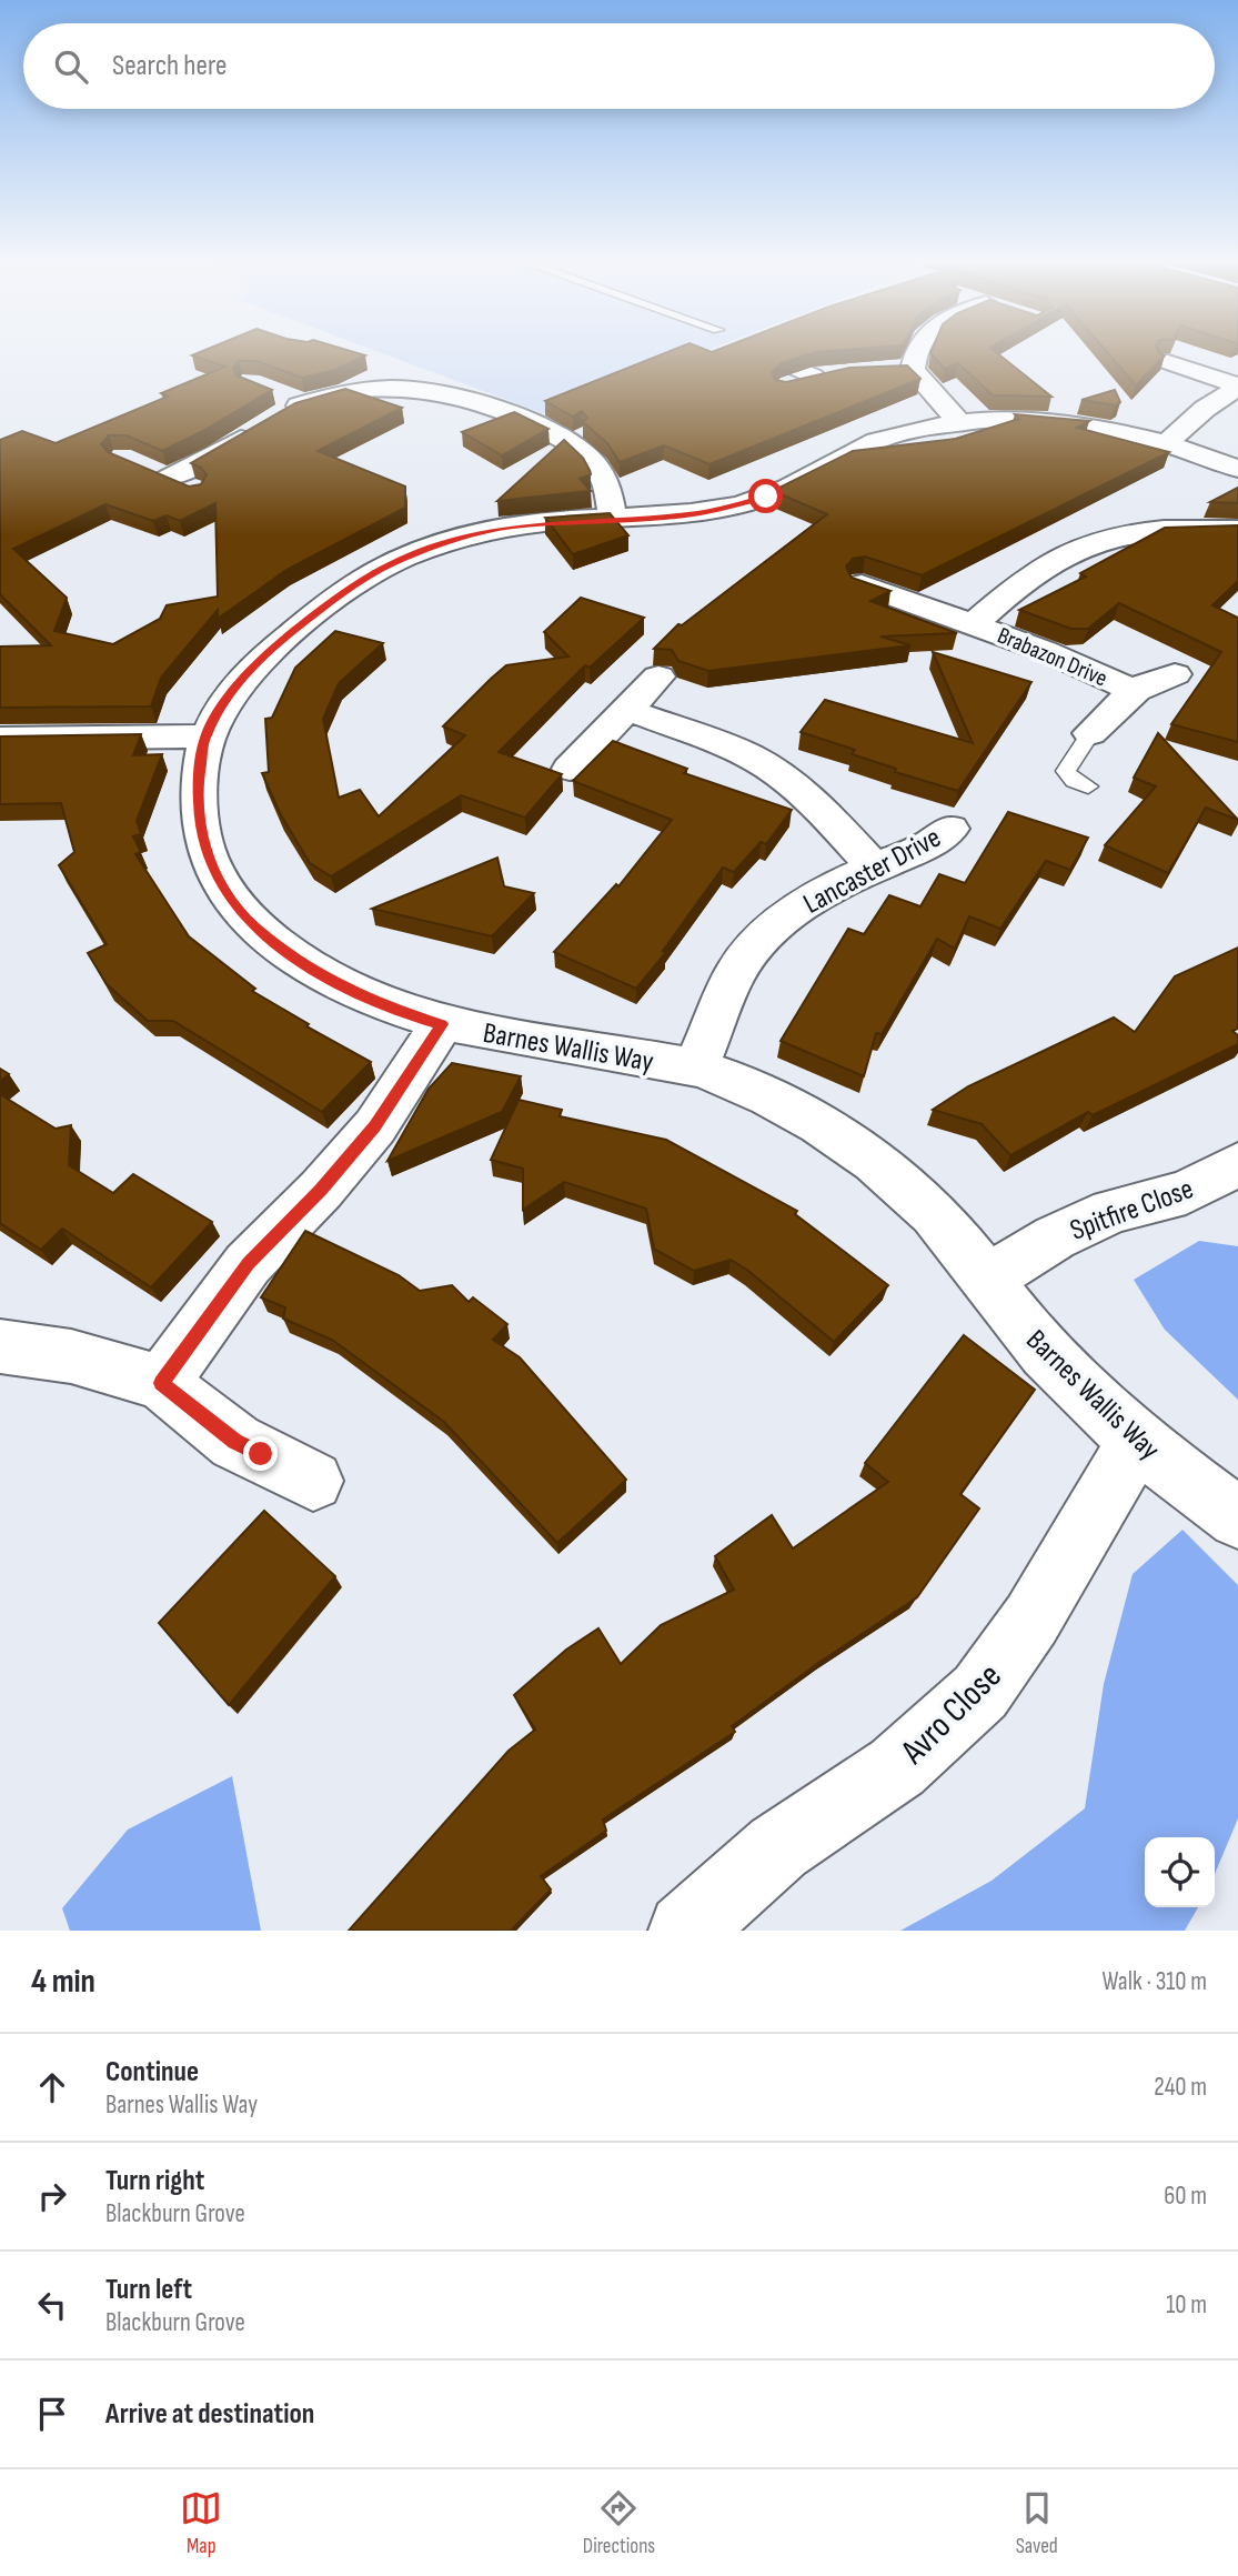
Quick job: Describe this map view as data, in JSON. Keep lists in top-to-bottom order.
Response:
{
  "streets": {
    "street": [
      "Brabazon Drive",
      "Lancaster Drive",
      "Barnes Wallis Way",
      "Spitfire Close",
      "Avro Close"
    ]
  },
  "crossings": [
    ["Lancaster Drive", "Barnes Wallis Way"],
    ["Barnes Wallis Way", "Spitfire Close"],
    ["Barnes Wallis Way", "Avro Close"]
  ],
  "page": {
    "search": "Search here",
    "heading": ["4 min", "Walk · 310 m"],
    "list": [
      ["Continue", "Barnes Wallis Way", "240 m"],
      ["Turn right", "Blackburn Grove", "60 m"],
      ["Turn left", "Blackburn Grove", "10 m"],
      "Arrive at destination"
    ],
    "nav": ["Map", "Directions", "Saved"]
  }
}
